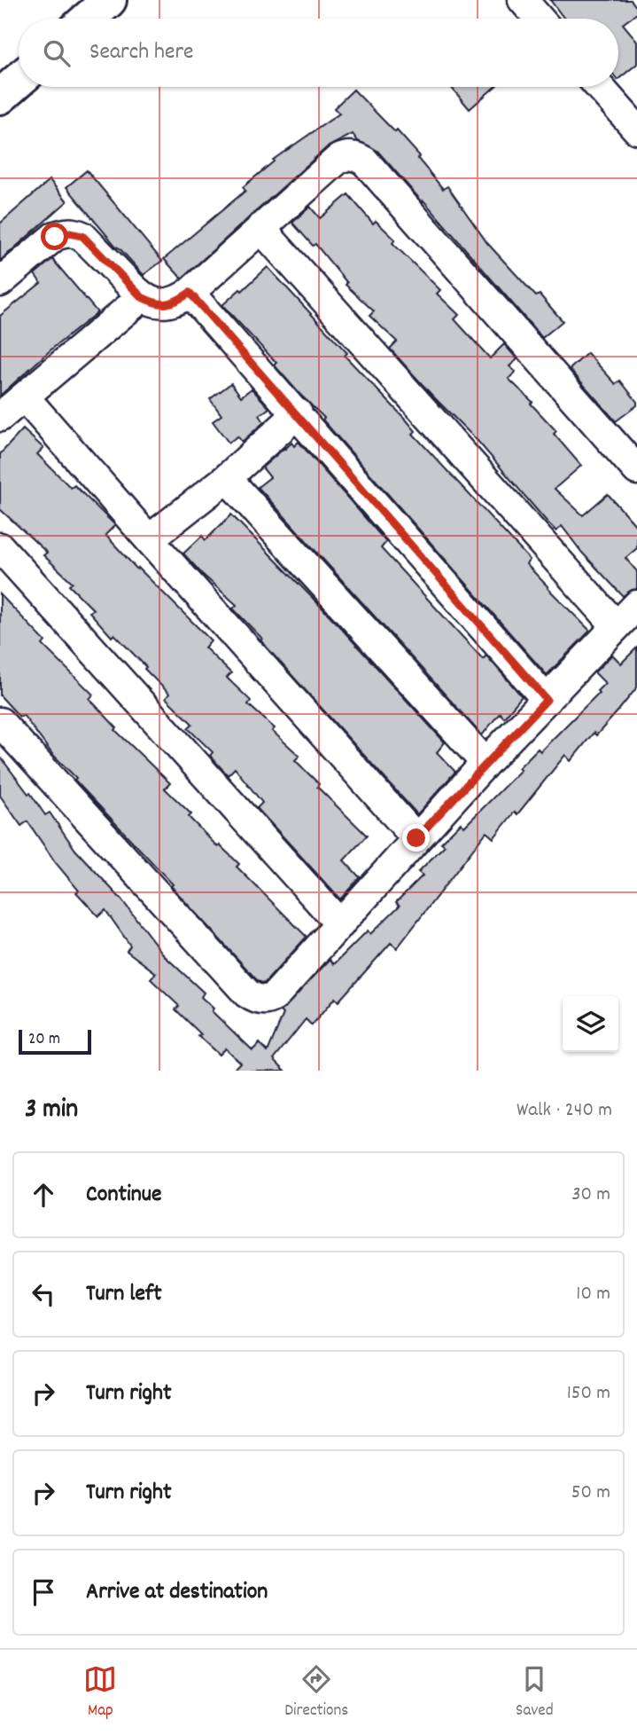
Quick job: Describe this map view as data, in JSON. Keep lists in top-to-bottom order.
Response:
{
  "scale_bar": "20 m",
  "page": {
    "search": "Search here",
    "scale": "20 m",
    "heading": ["3 min", "Walk · 240 m"],
    "list": [
      ["Continue", "30 m"],
      ["Turn left", "10 m"],
      ["Turn right", "150 m"],
      ["Turn right", "50 m"],
      "Arrive at destination"
    ],
    "nav": ["Map", "Directions", "Saved"]
  }
}
